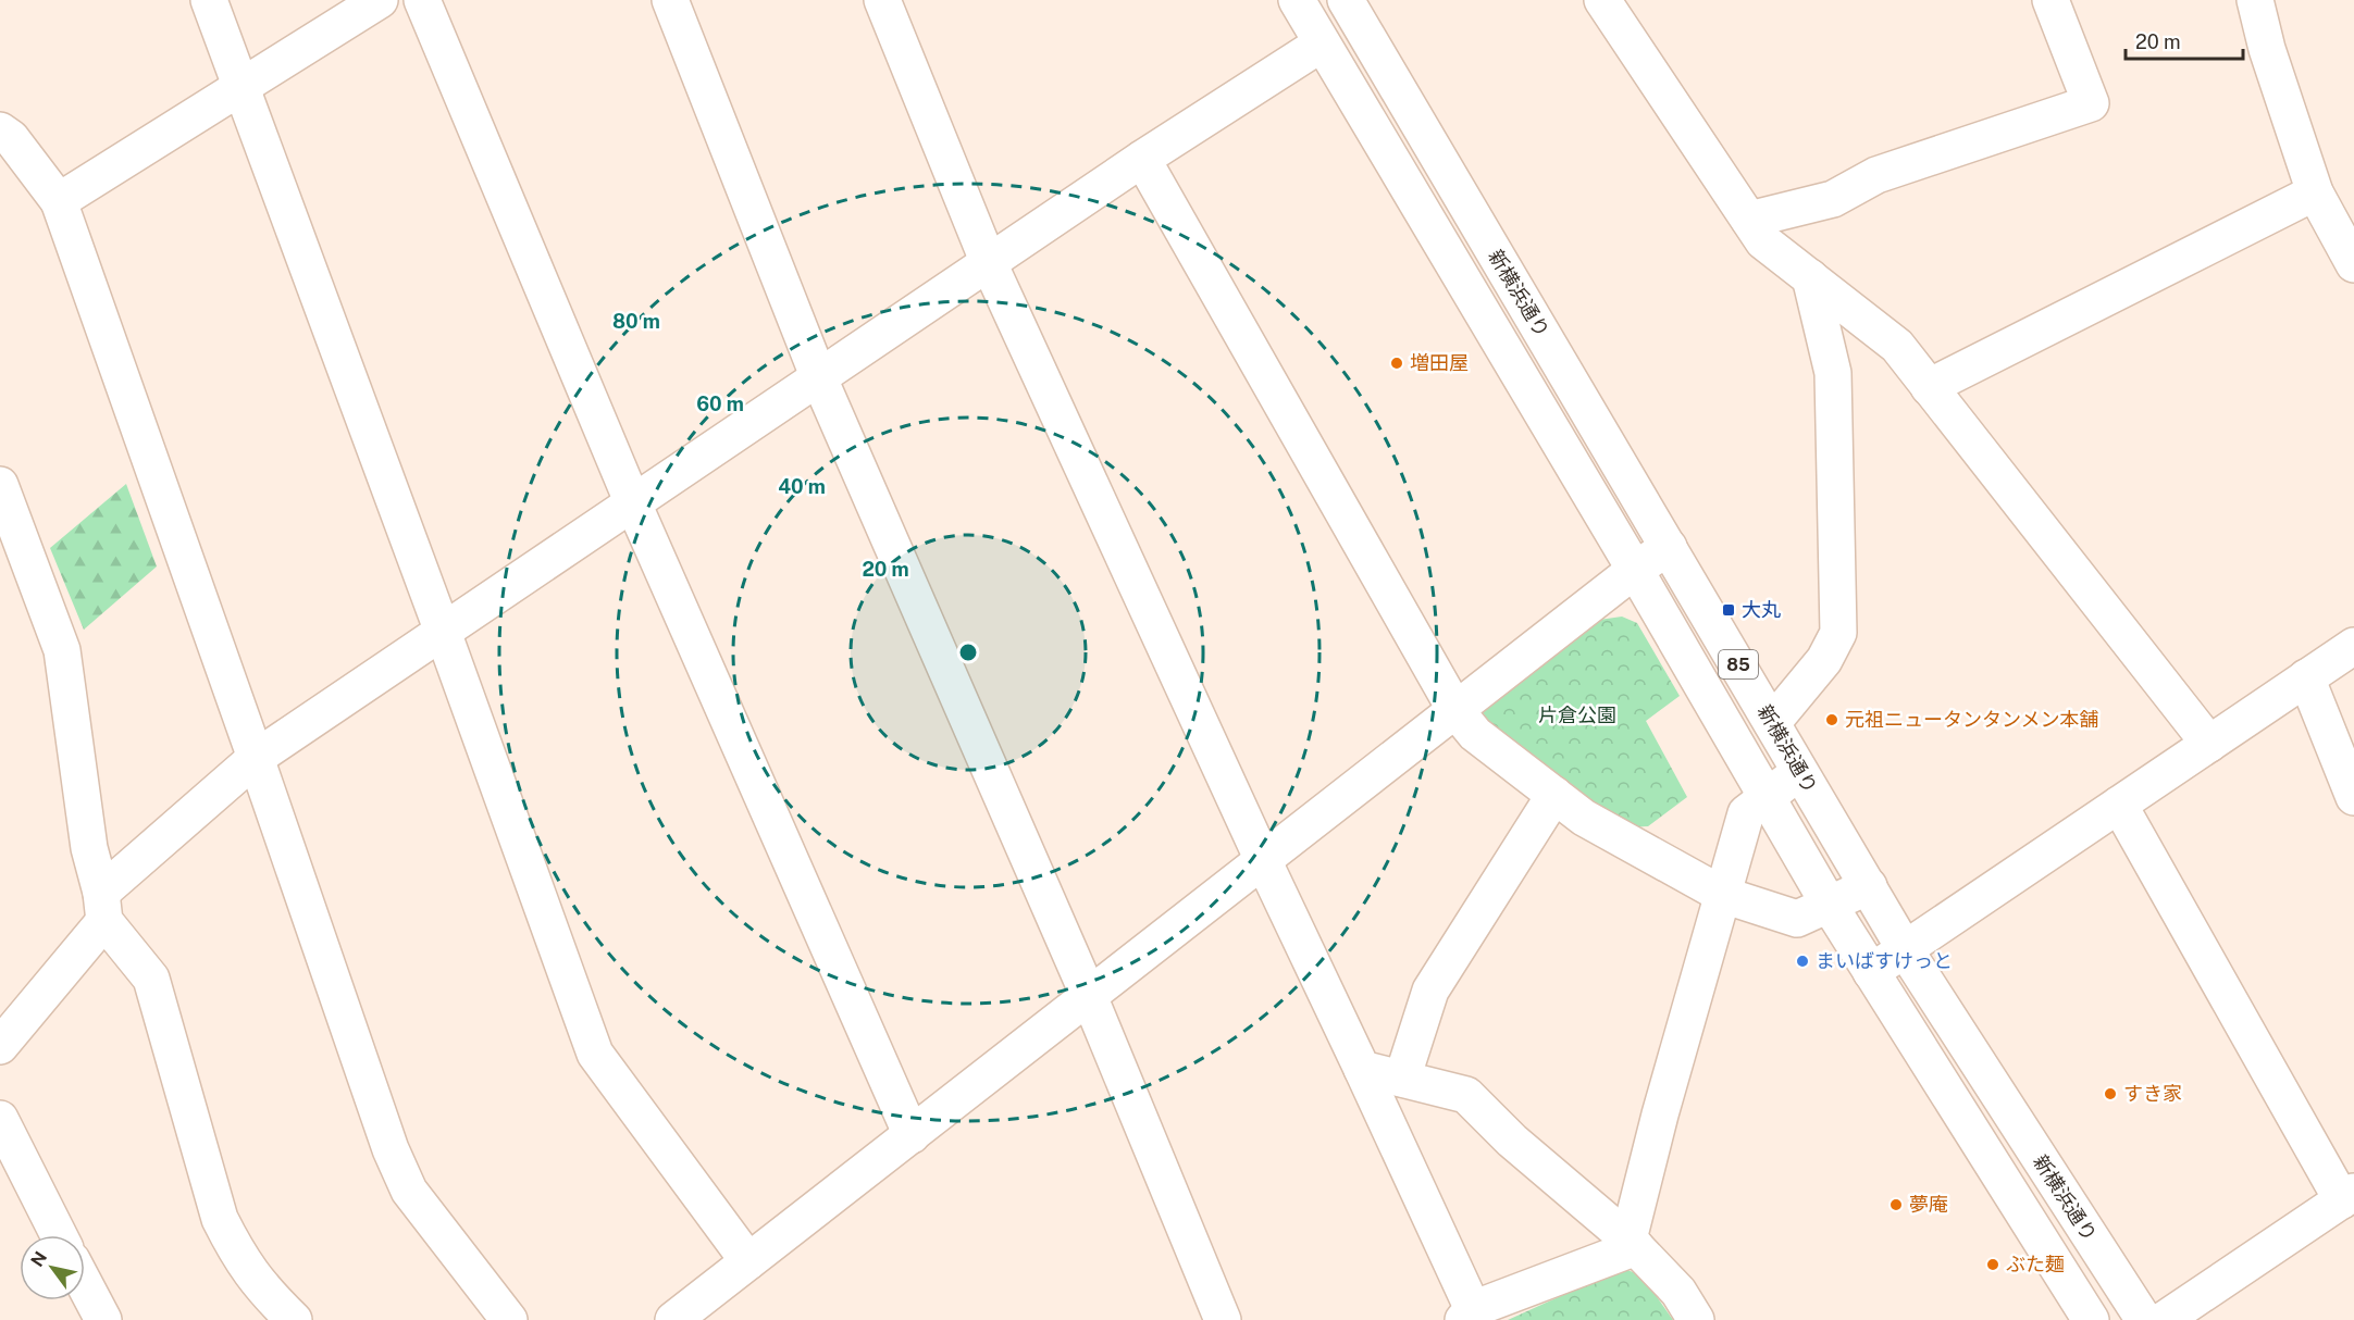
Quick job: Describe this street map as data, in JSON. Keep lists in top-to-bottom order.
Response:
{
  "streets": {
    "street": ["新横浜通り", "85"]
  },
  "parks": ["片倉公園"],
  "places": {
    "other": [
      "増田屋",
      "元祖ニュータンタンメン本舗",
      "まいばすけっと",
      "すき家",
      "夢庵",
      "ぶた麺"
    ],
    "transit": ["大丸"]
  },
  "scale_bar": "20 m",
  "north": "top left",
  "rings": [
    "80 m",
    "60 m",
    "40 m",
    "20 m"
  ]
}
